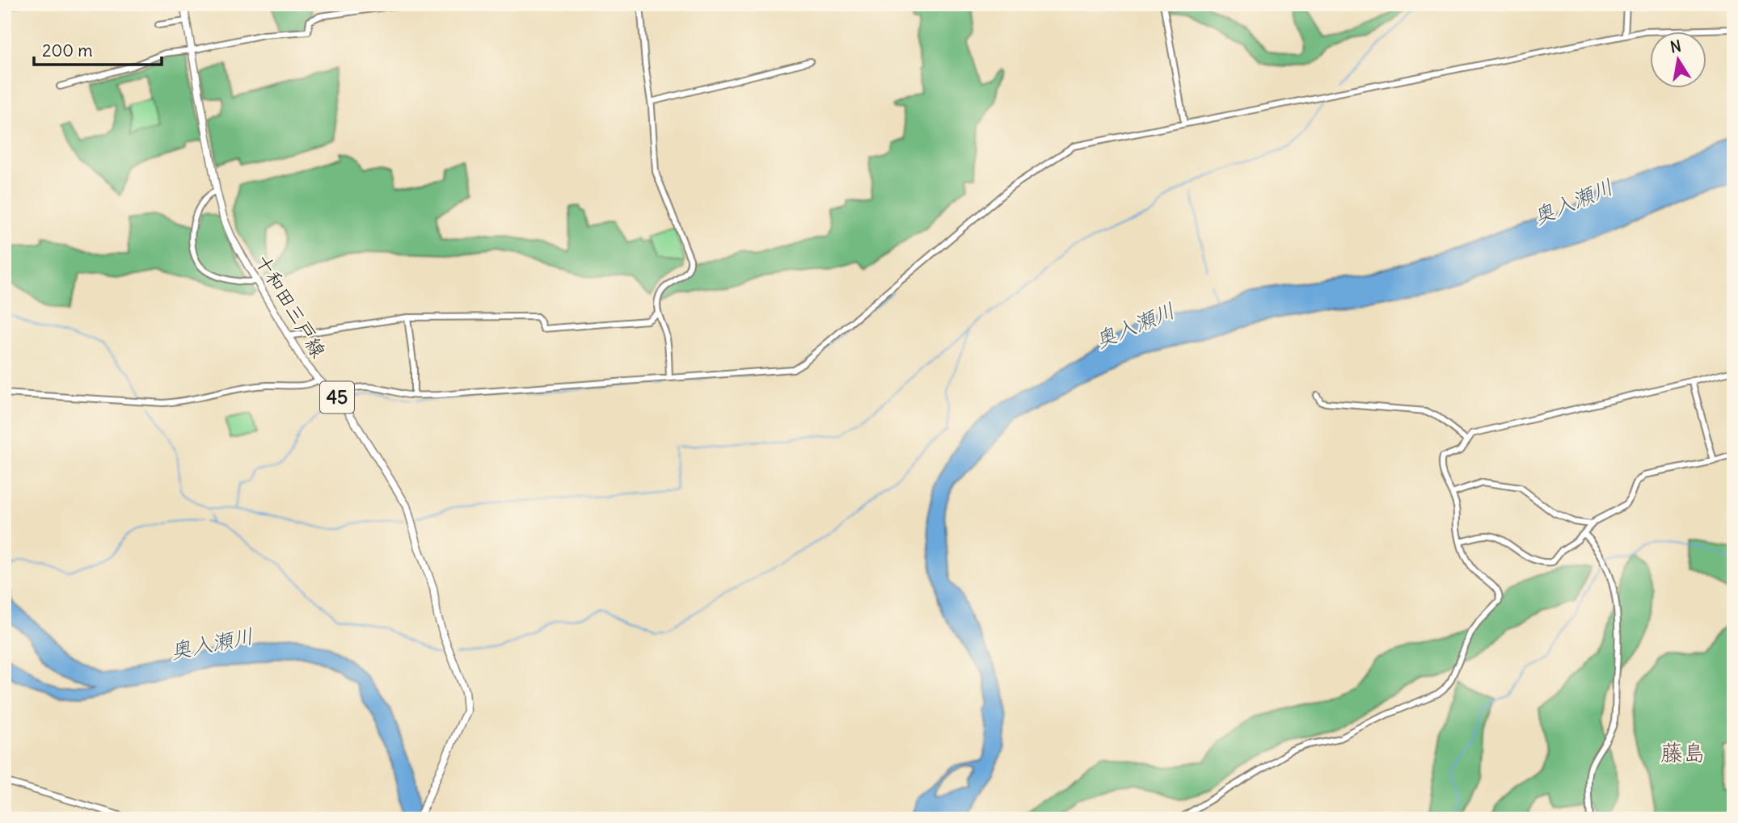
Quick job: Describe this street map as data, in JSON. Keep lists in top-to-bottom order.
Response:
{
  "streets": {
    "main road": ["十和田三戸線", "45"]
  },
  "districts": ["藤島"],
  "water": ["奥入瀬川"],
  "scale_bar": "200 m",
  "north": "top"
}
